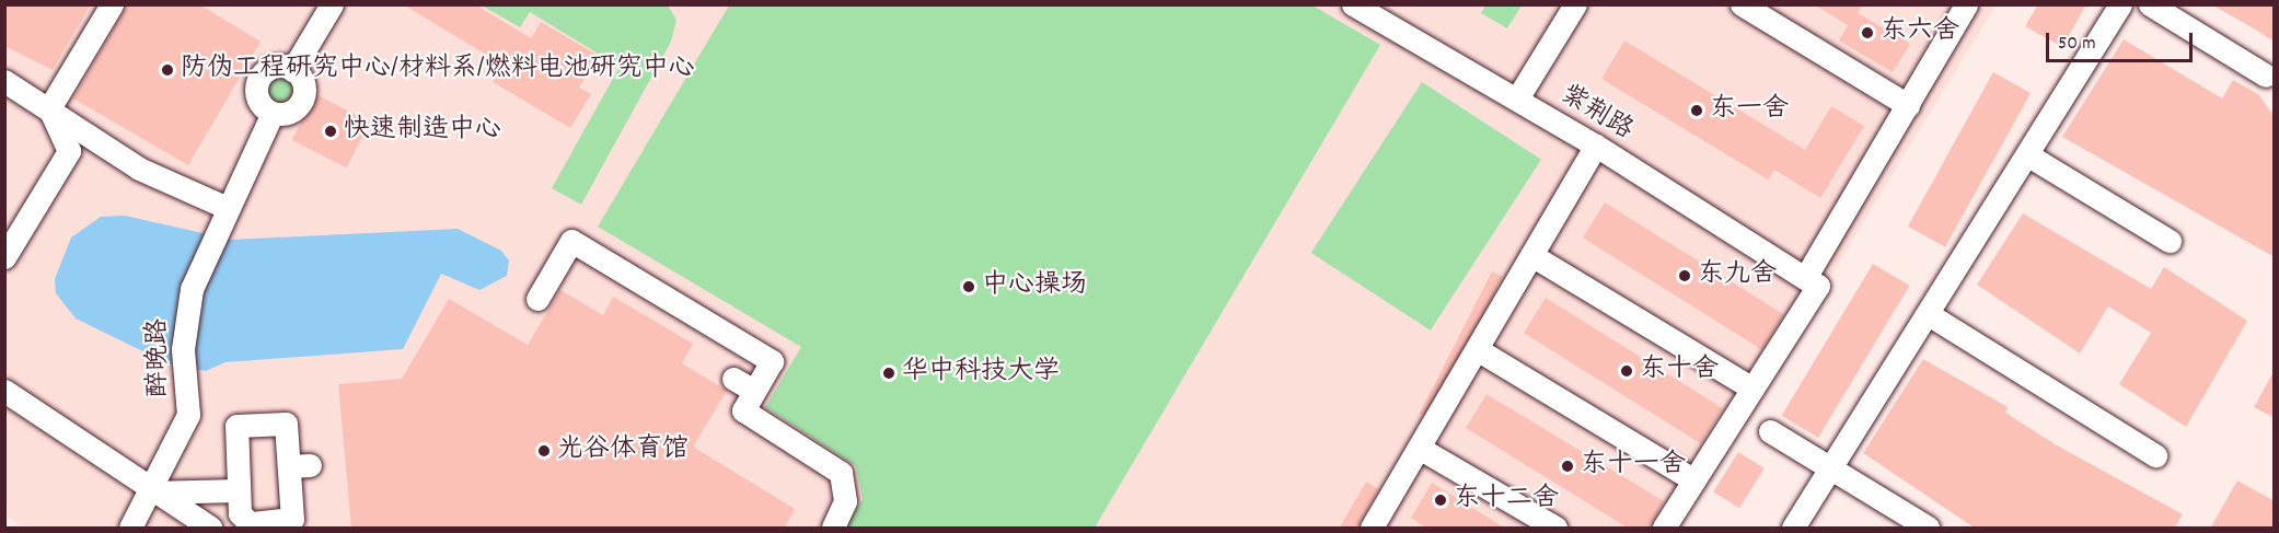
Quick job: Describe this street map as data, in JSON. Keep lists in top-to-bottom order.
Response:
{
  "streets": {
    "street": ["紫荆路", "醉晚路"]
  },
  "places": [
    "东六舍",
    "防伪工程研究中心/材料系/燃料电池研究中心",
    "东一舍",
    "快速制造中心",
    "东九舍",
    "中心操场",
    "东十舍",
    "华中科技大学",
    "光谷体育馆",
    "东十一舍",
    "东十二舍"
  ],
  "scale_bar": "50 m"
}
